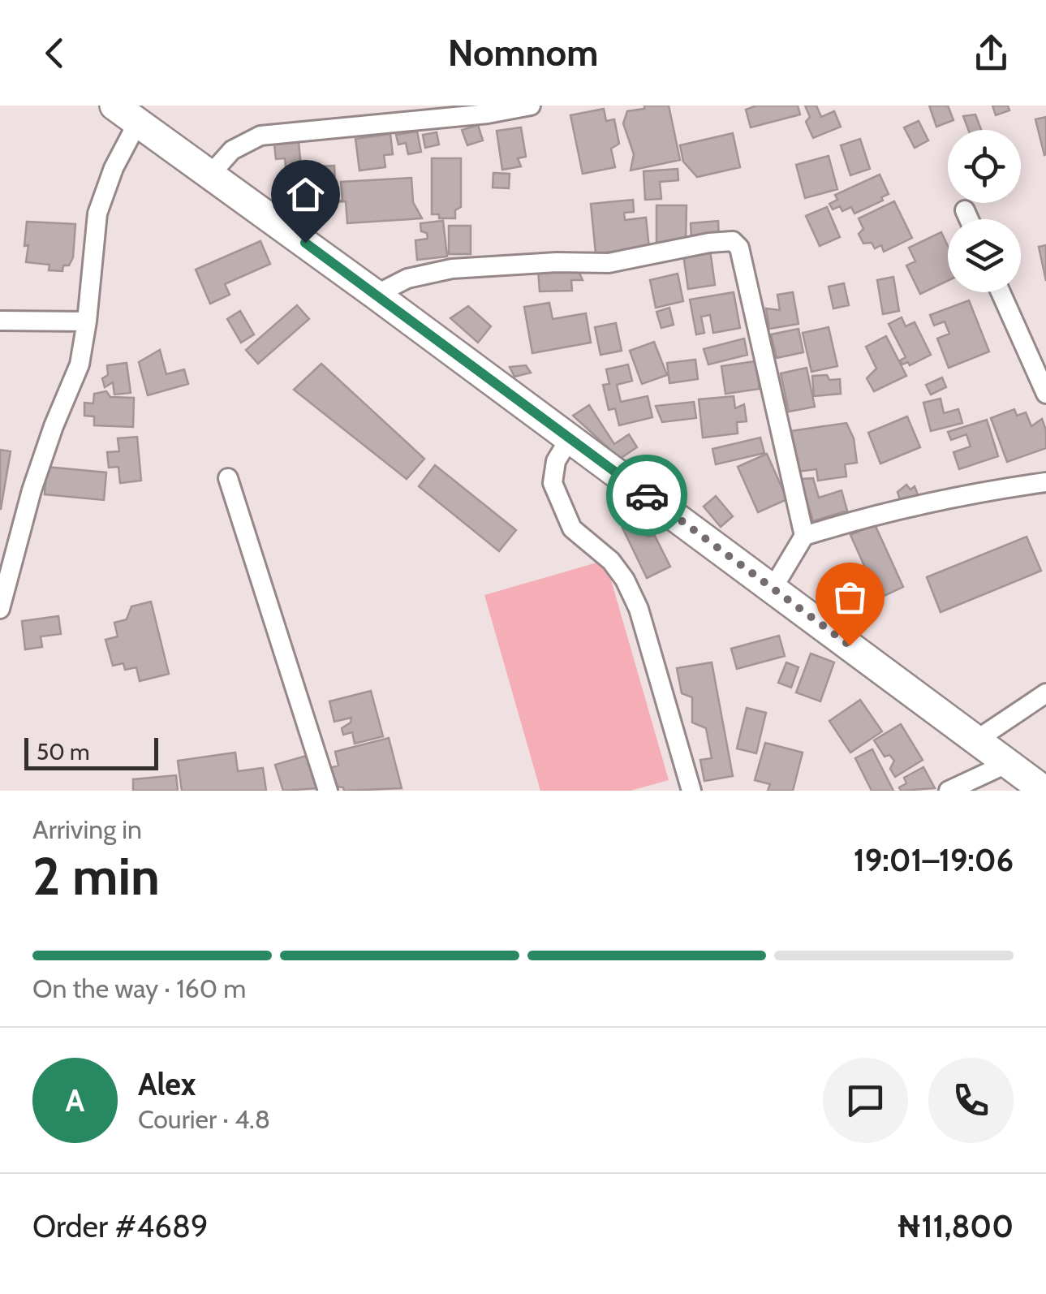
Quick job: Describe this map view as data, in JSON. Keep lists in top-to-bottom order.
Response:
{
  "scale_bar": "50 m",
  "page": {
    "header": "Nomnom",
    "scale": "50 m",
    "heading": ["2 min", "Arriving in", "19:01–19:06"],
    "panel": [
      "Alex",
      "Courier · 4.8",
      "Order #4689",
      "₦11,800"
    ],
    "bar": "On the way · 160 m",
    "round": "A"
  }
}
